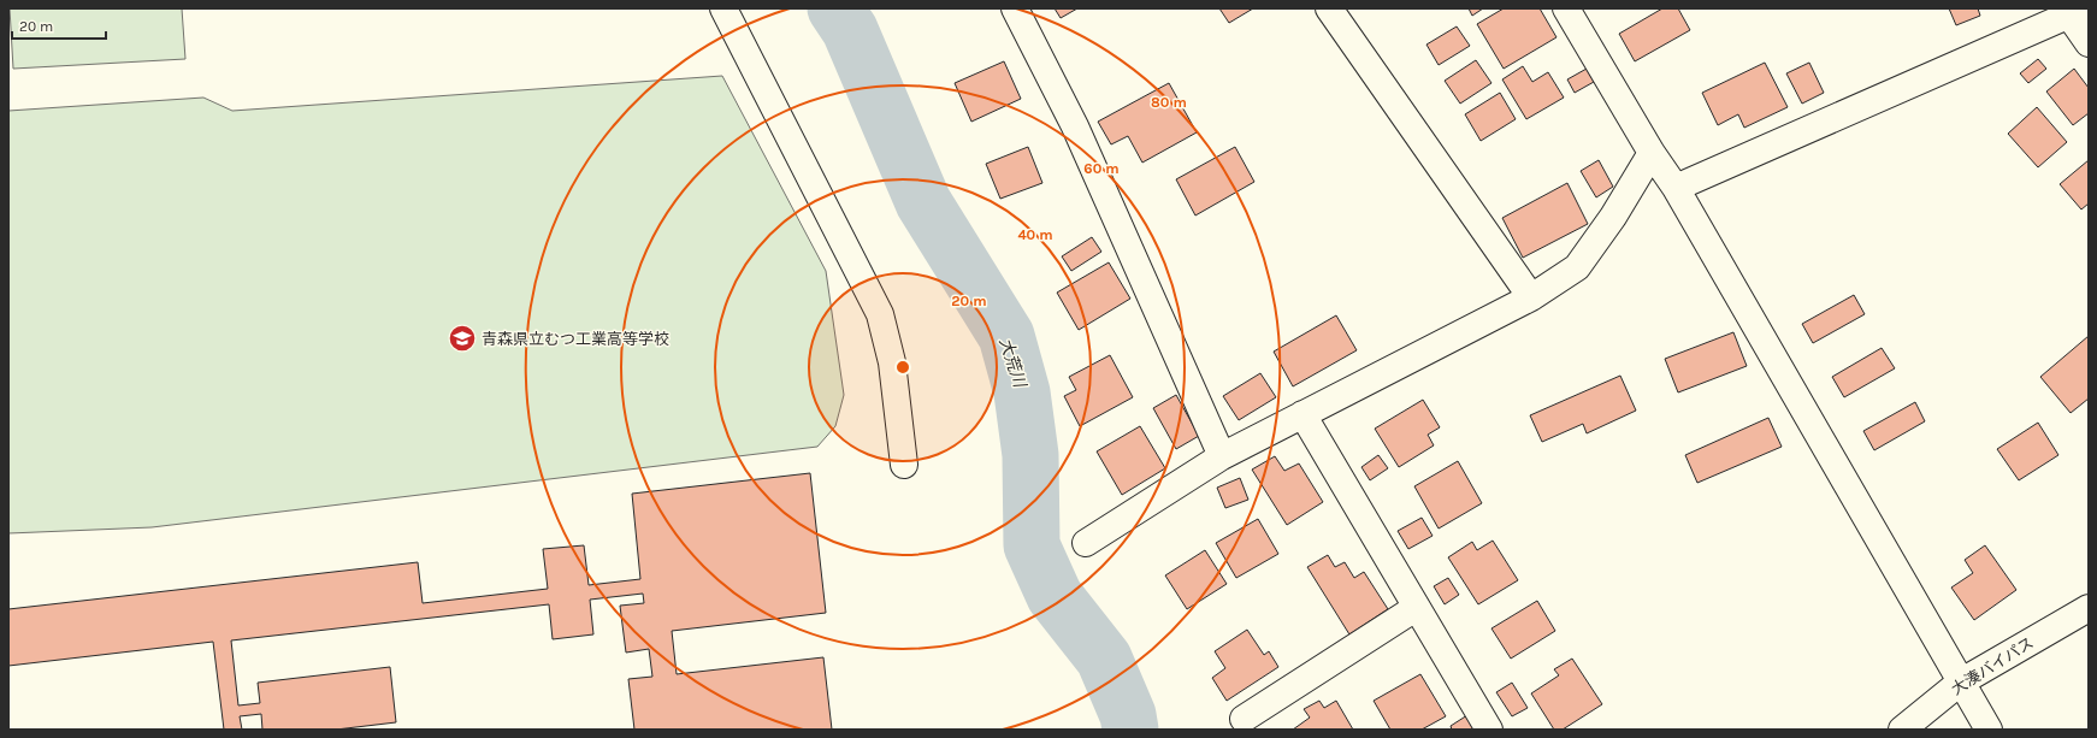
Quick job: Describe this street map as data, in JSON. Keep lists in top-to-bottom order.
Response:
{
  "streets": {
    "main road": ["大湊バイパス"]
  },
  "water": ["大荒川"],
  "places": {
    "school or university": ["青森県立むつ工業高等学校"]
  },
  "scale_bar": "20 m",
  "rings": [
    "80 m",
    "60 m",
    "40 m",
    "20 m"
  ]
}
